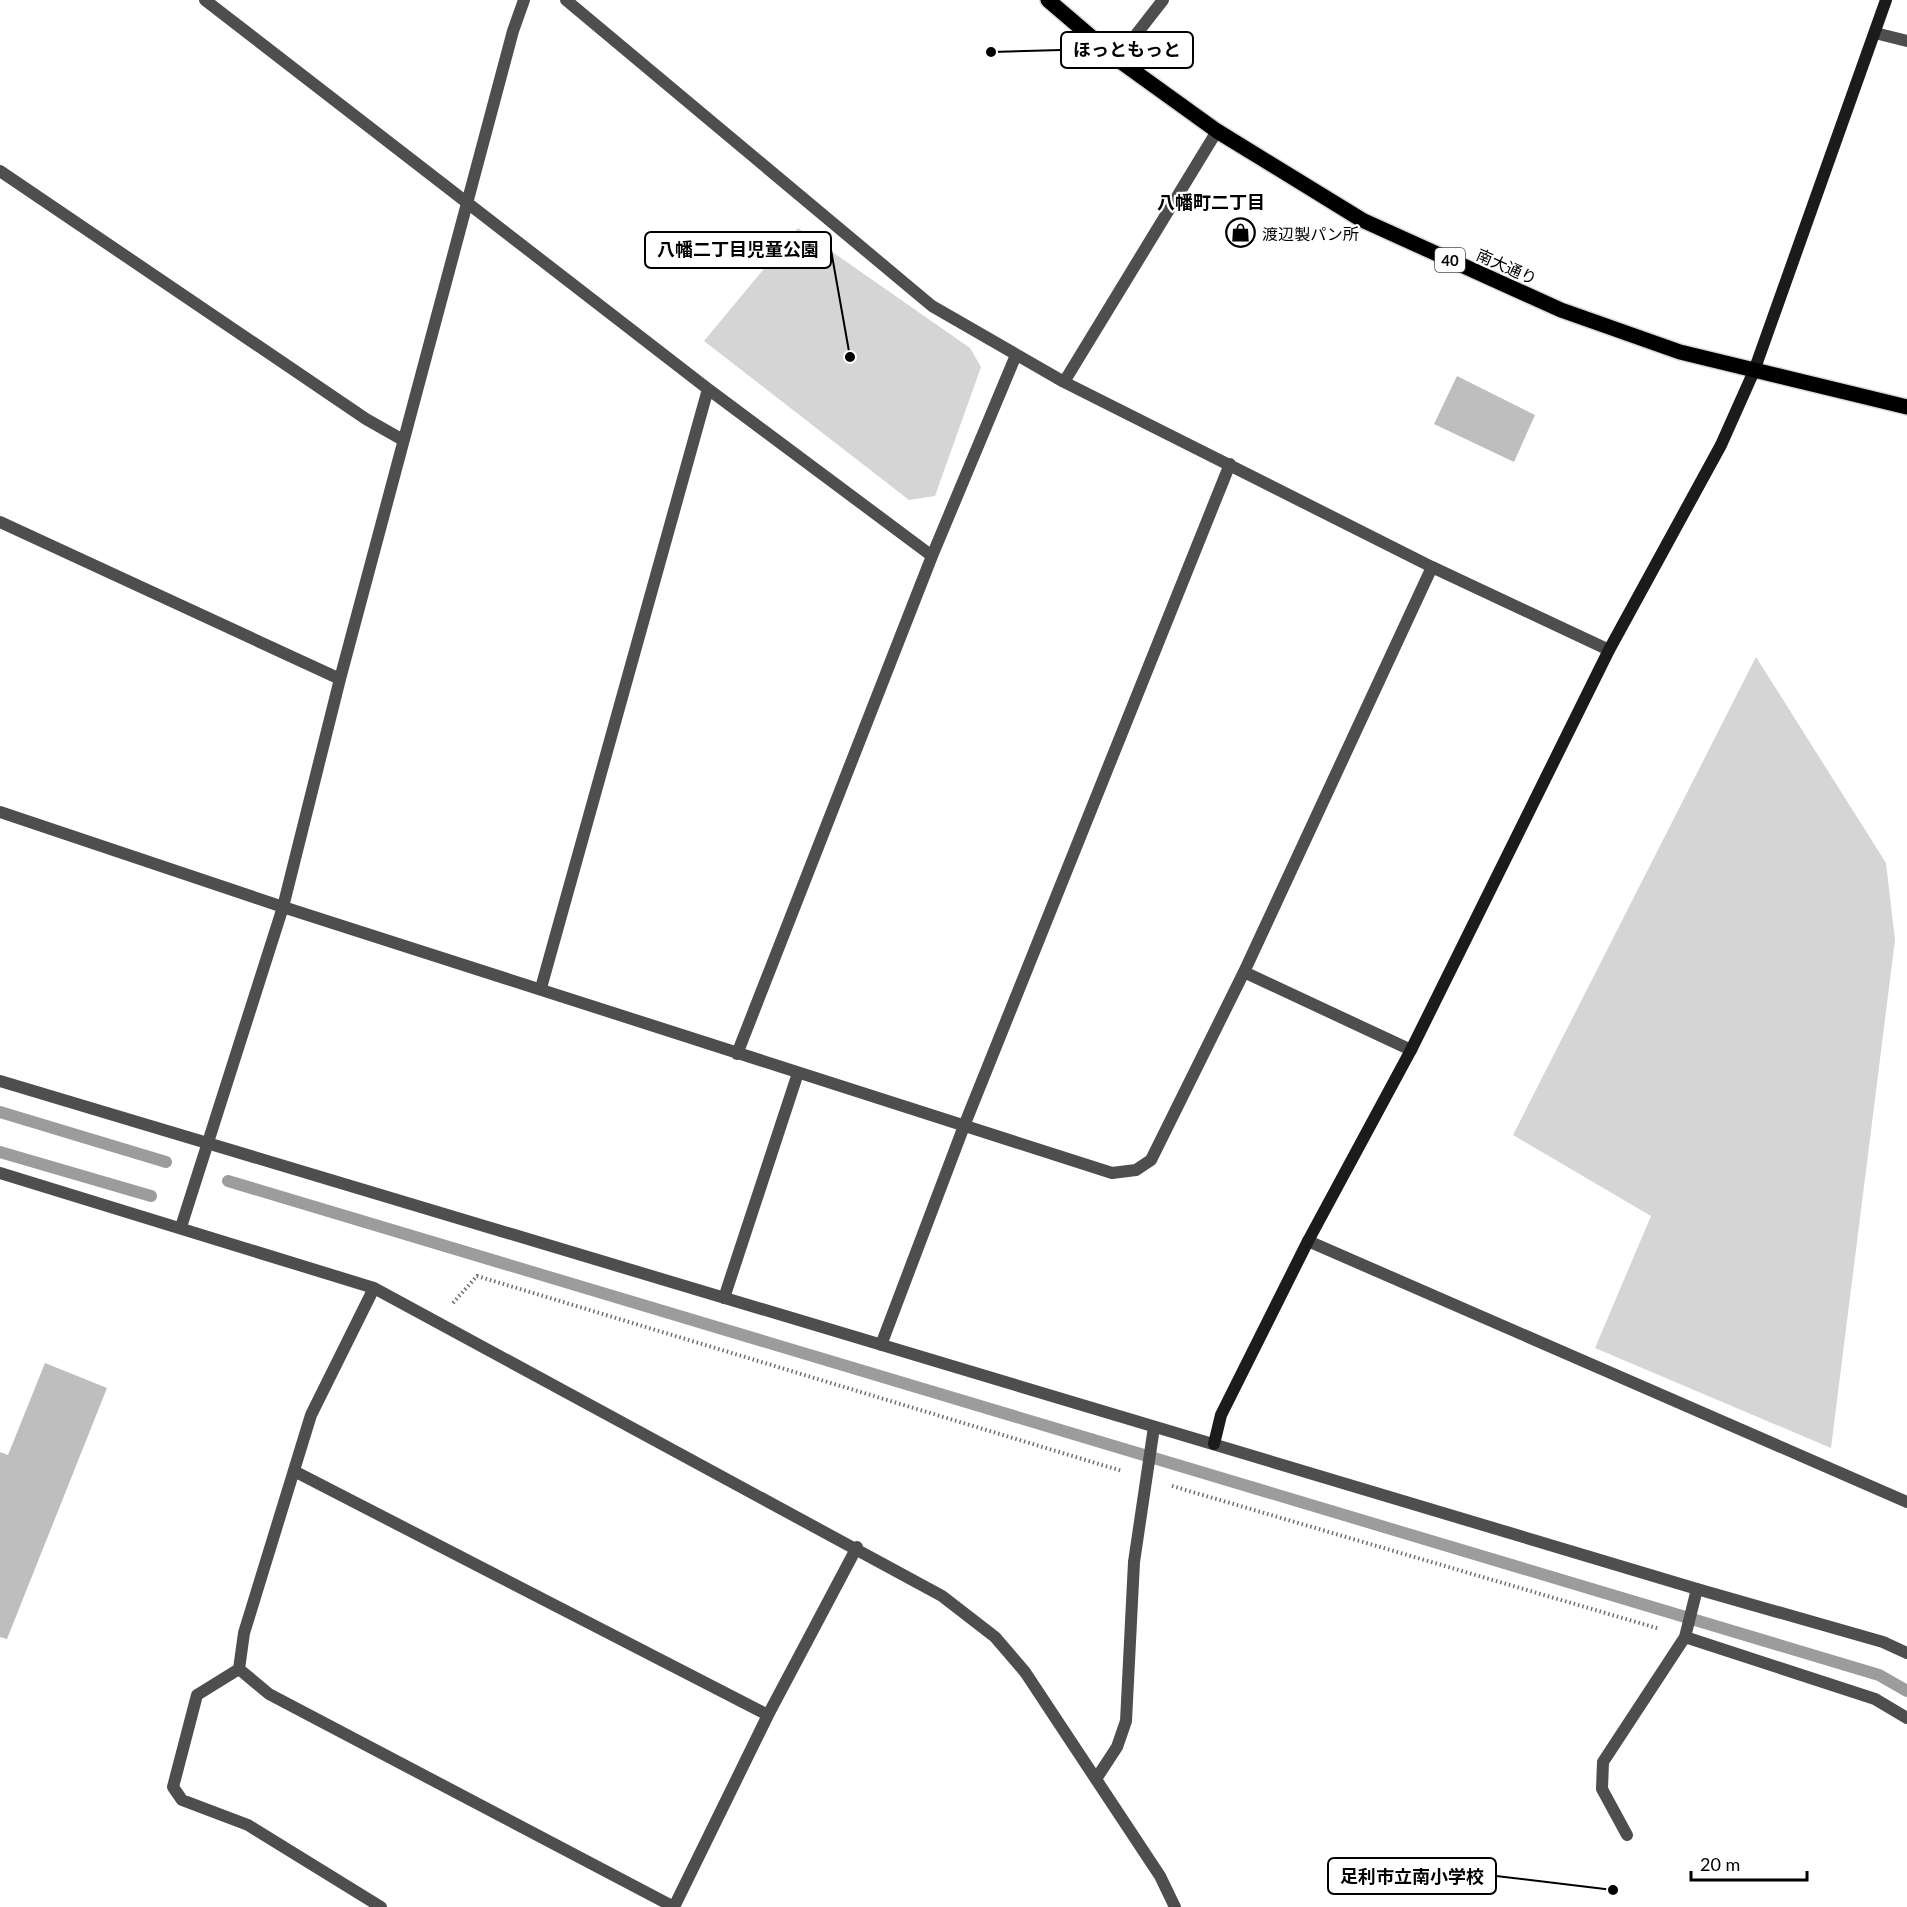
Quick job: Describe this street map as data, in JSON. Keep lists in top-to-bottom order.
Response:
{
  "streets": {
    "main road": ["40", "南大通り"]
  },
  "districts": ["八幡町二丁目"],
  "places": {
    "other": ["ほっともっと", "八幡二丁目児童公園", "足利市立南小学校"],
    "shop": ["渡辺製パン所"]
  },
  "scale_bar": "20 m"
}
